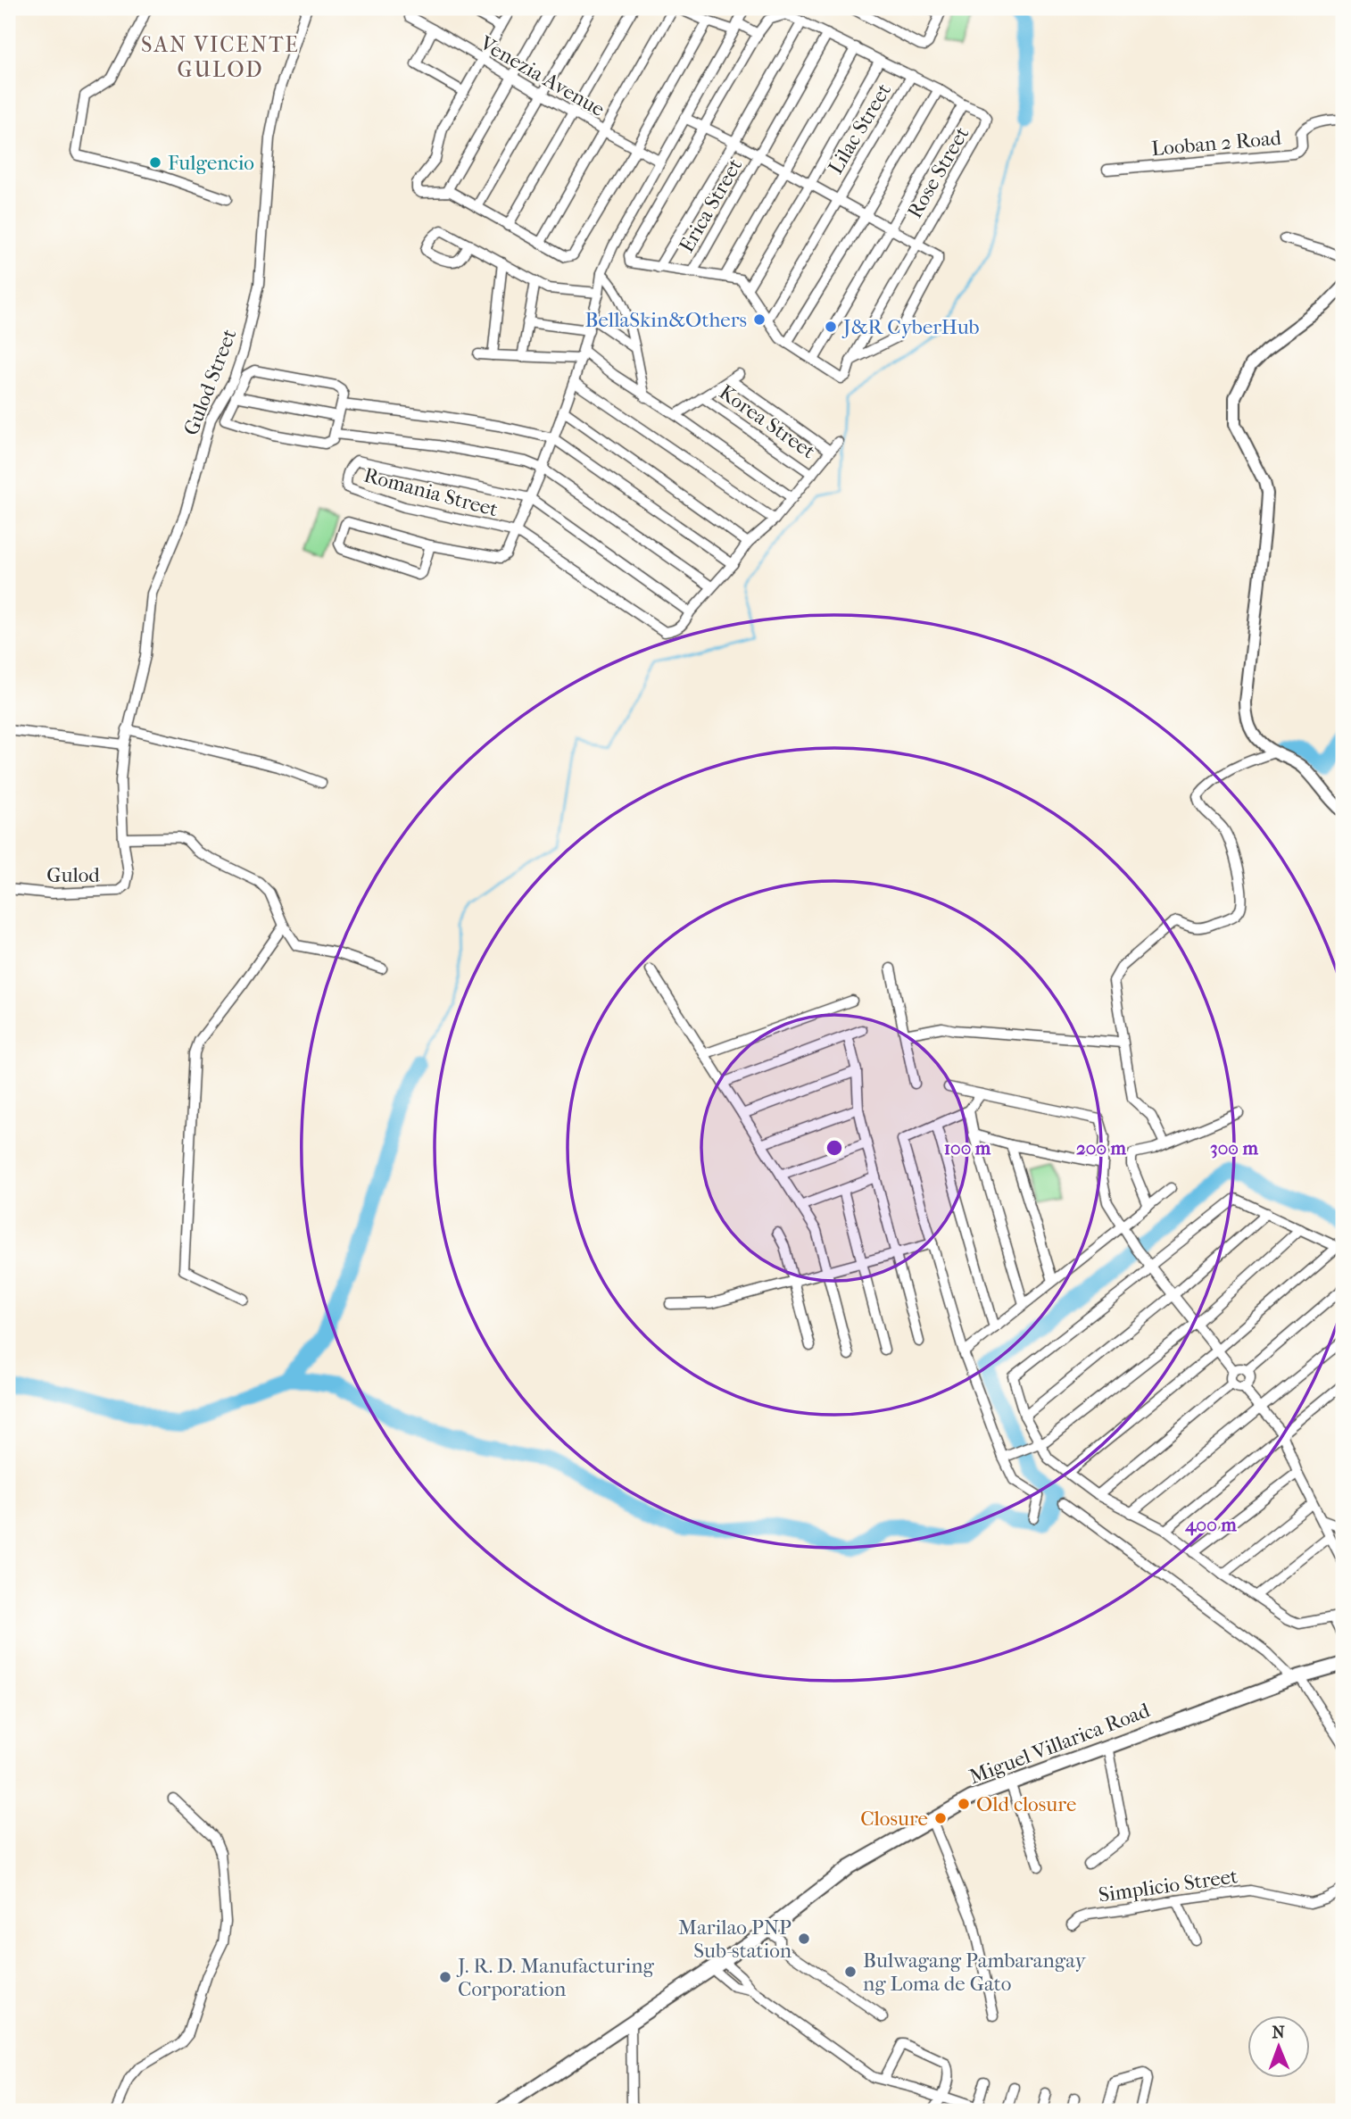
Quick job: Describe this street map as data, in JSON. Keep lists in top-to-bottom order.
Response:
{
  "streets": {
    "main road": ["Miguel Villarica Road"],
    "street": [
      "Venezia Avenue",
      "Lilac Street",
      "Looban 2 Road",
      "Rose Street",
      "Erica Street",
      "Gulod Street",
      "Korea Street",
      "Romania Street",
      "Gulod",
      "Simplicio Street"
    ]
  },
  "crossings": [
    ["Gulod Street", "Gulod"]
  ],
  "districts": ["SAN VICENTE GULOD"],
  "places": [
    "Fulgencio",
    "BellaSkin&Others",
    "J&R CyberHub",
    "Old closure",
    "Closure",
    "Marilao PNP Sub-station",
    "Bulwagang Pambarangay ng Loma de Gato",
    "J. R. D. Manufacturing Corporation"
  ],
  "north": "top",
  "rings": [
    "100 m",
    "200 m",
    "300 m",
    "400 m"
  ]
}
